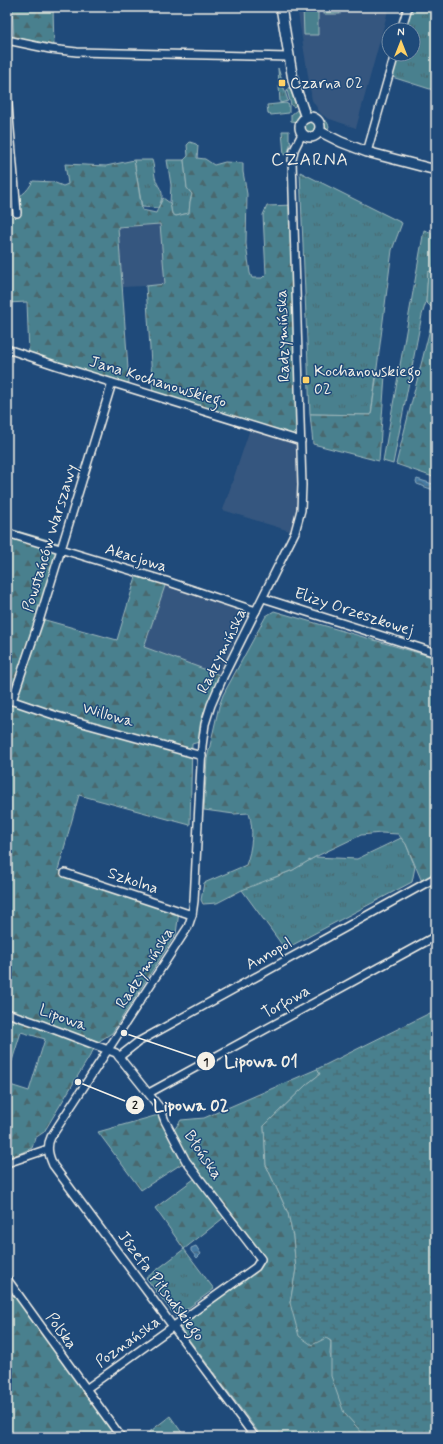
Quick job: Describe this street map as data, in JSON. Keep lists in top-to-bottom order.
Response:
{
  "streets": {
    "street": [
      "Radzymińska",
      "Jana Kochanowskiego",
      "Powstańców Warszawy",
      "Akacjowa",
      "Elizy Orzeszkowej",
      "Willowa",
      "Szkolna",
      "Annopol",
      "Torfowa",
      "Lipowa",
      "Błońska",
      "Józefa Piłsudskiego",
      "Polska",
      "Poznańska"
    ]
  },
  "crossings": [
    ["Radzymińska", "Jana Kochanowskiego"],
    ["Radzymińska", "Akacjowa"],
    ["Radzymińska", "Elizy Orzeszkowej"],
    ["Radzymińska", "Willowa"],
    ["Radzymińska", "Szkolna"],
    ["Radzymińska", "Lipowa"],
    ["Radzymińska", "Błońska"],
    ["Radzymińska", "Józefa Piłsudskiego"],
    ["Jana Kochanowskiego", "Powstańców Warszawy"],
    ["Powstańców Warszawy", "Akacjowa"],
    ["Powstańców Warszawy", "Willowa"],
    ["Annopol", "Błońska"],
    ["Torfowa", "Błońska"],
    ["Lipowa", "Błońska"],
    ["Błońska", "Poznańska"],
    ["Józefa Piłsudskiego", "Poznańska"],
    ["Polska", "Poznańska"]
  ],
  "districts": ["CZARNA"],
  "places": {
    "transit": ["Czarna 02", "Kochanowskiego 02"],
    "other": ["Lipowa 01", "Lipowa 02"]
  },
  "north": "top"
}
